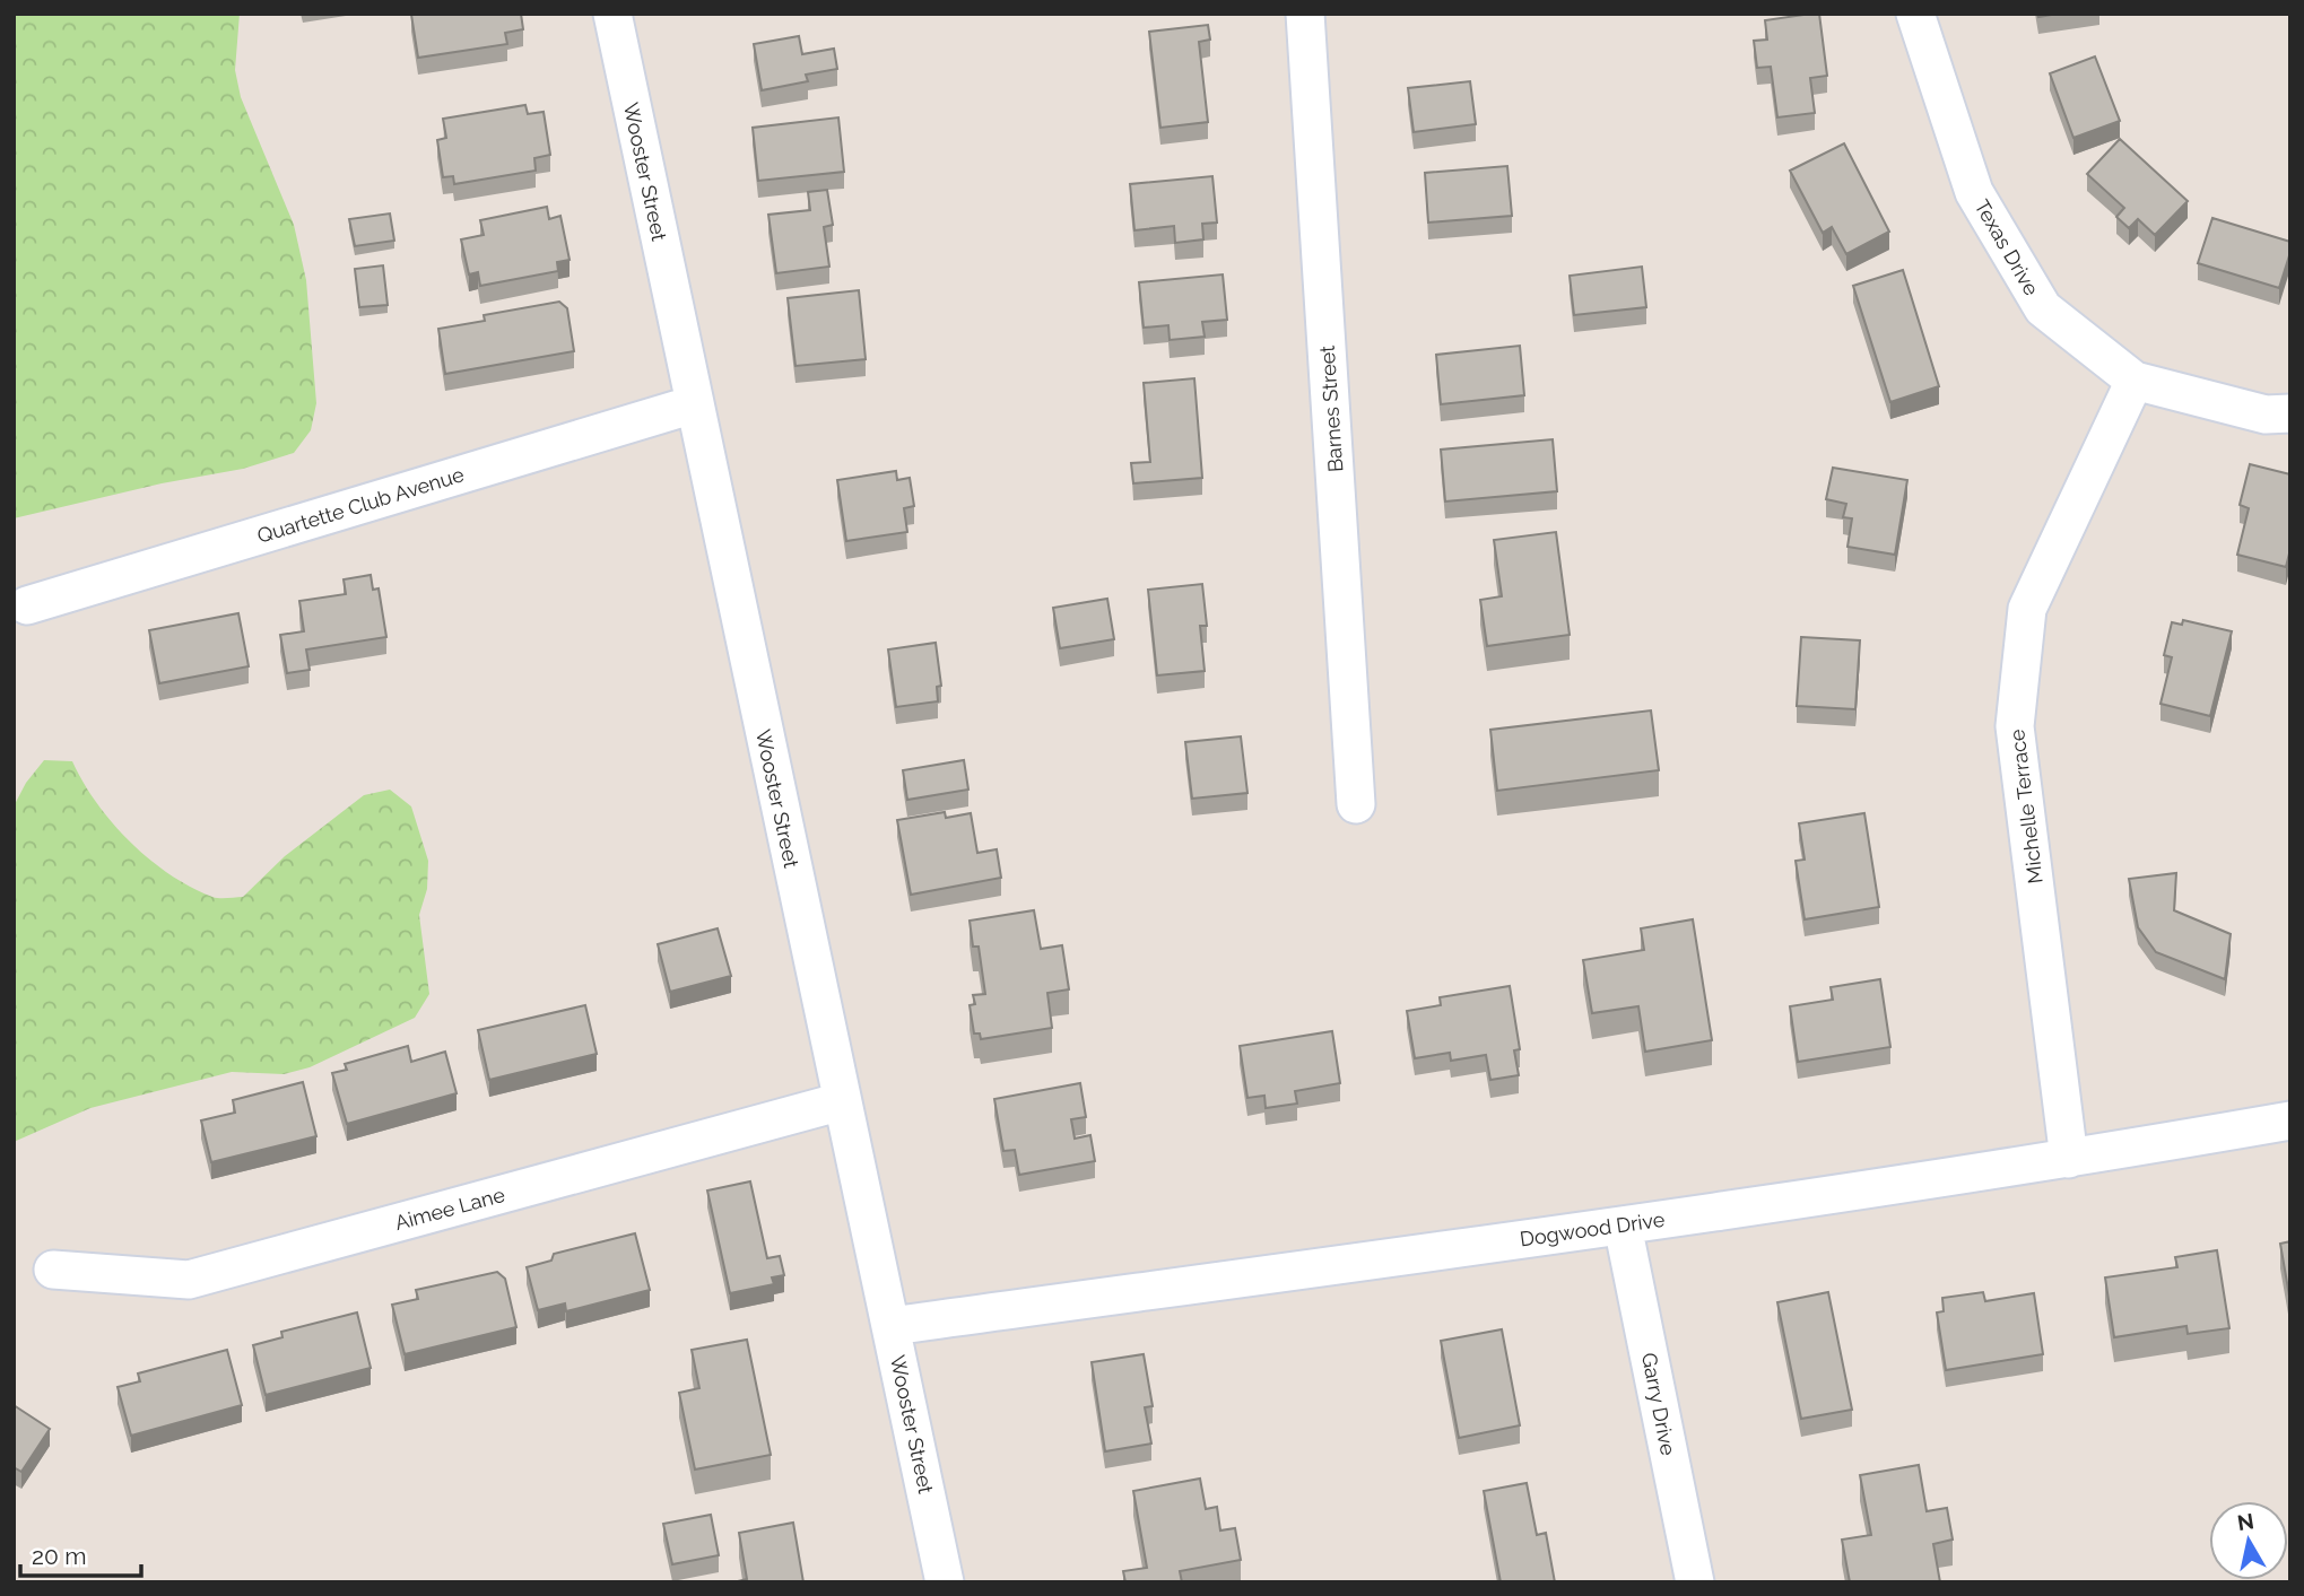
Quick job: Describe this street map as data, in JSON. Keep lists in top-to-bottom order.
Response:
{
  "streets": {
    "street": [
      "Wooster Street",
      "Texas Drive",
      "Barnes Street",
      "Quartette Club Avenue",
      "Michelle Terrace",
      "Aimee Lane",
      "Dogwood Drive",
      "Garry Drive"
    ]
  },
  "crossings": [
    ["Wooster Street", "Quartette Club Avenue"],
    ["Wooster Street", "Aimee Lane"],
    ["Wooster Street", "Dogwood Drive"],
    ["Texas Drive", "Michelle Terrace"],
    ["Michelle Terrace", "Dogwood Drive"],
    ["Dogwood Drive", "Garry Drive"]
  ],
  "scale_bar": "20 m",
  "north": "top"
}
